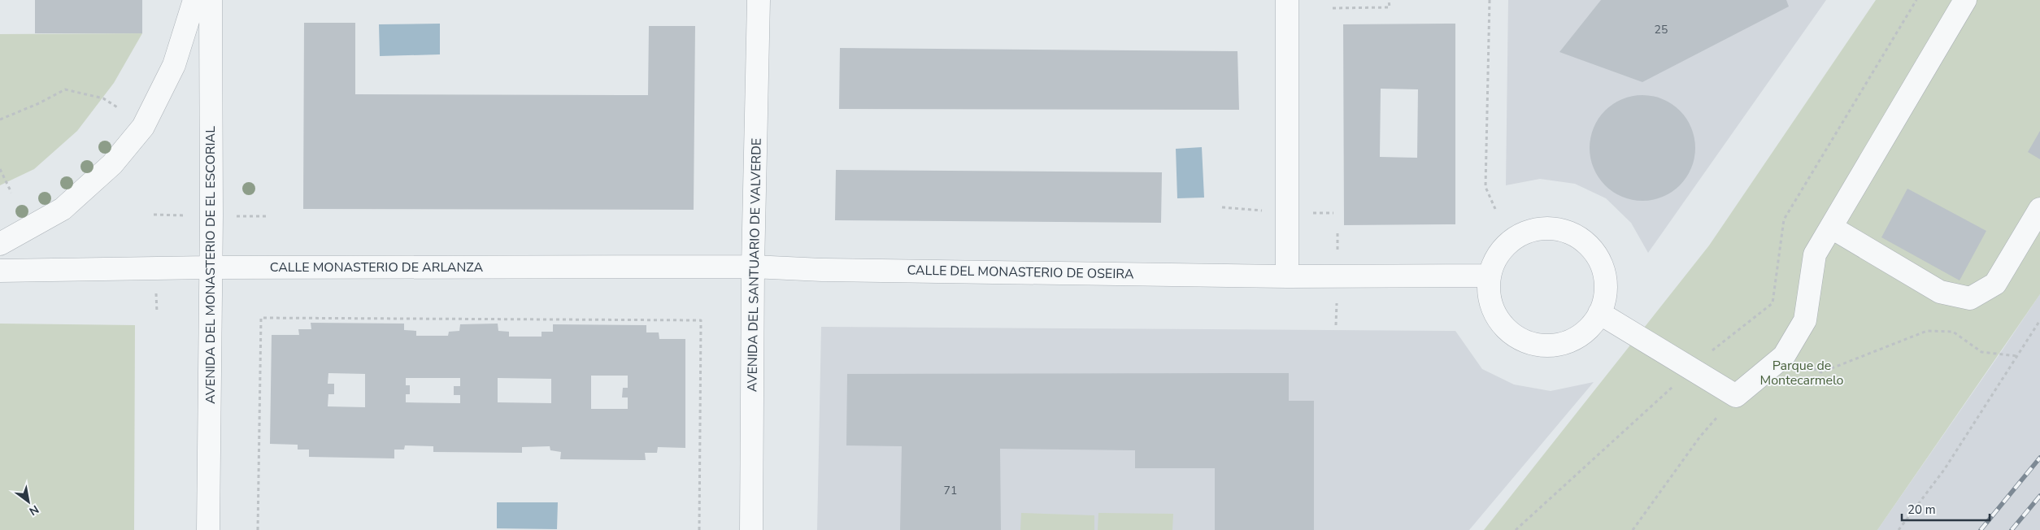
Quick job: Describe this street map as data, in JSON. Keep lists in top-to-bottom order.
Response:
{
  "streets": {
    "street": [
      "AVENIDA DEL MONASTERIO DE EL ESCORIAL",
      "AVENIDA DEL SANTUARIO DE VALVERDE",
      "CALLE MONASTERIO DE ARLANZA",
      "CALLE DEL MONASTERIO DE OSEIRA"
    ]
  },
  "crossings": [
    ["AVENIDA DEL MONASTERIO DE EL ESCORIAL", "CALLE MONASTERIO DE ARLANZA"],
    ["AVENIDA DEL SANTUARIO DE VALVERDE", "CALLE MONASTERIO DE ARLANZA"],
    ["AVENIDA DEL SANTUARIO DE VALVERDE", "CALLE DEL MONASTERIO DE OSEIRA"],
    ["CALLE MONASTERIO DE ARLANZA", "CALLE DEL MONASTERIO DE OSEIRA"]
  ],
  "parks": ["Parque de Montecarmelo"],
  "house_numbers": ["25", "71"],
  "scale_bar": "20 m",
  "north": "bottom right"
}
